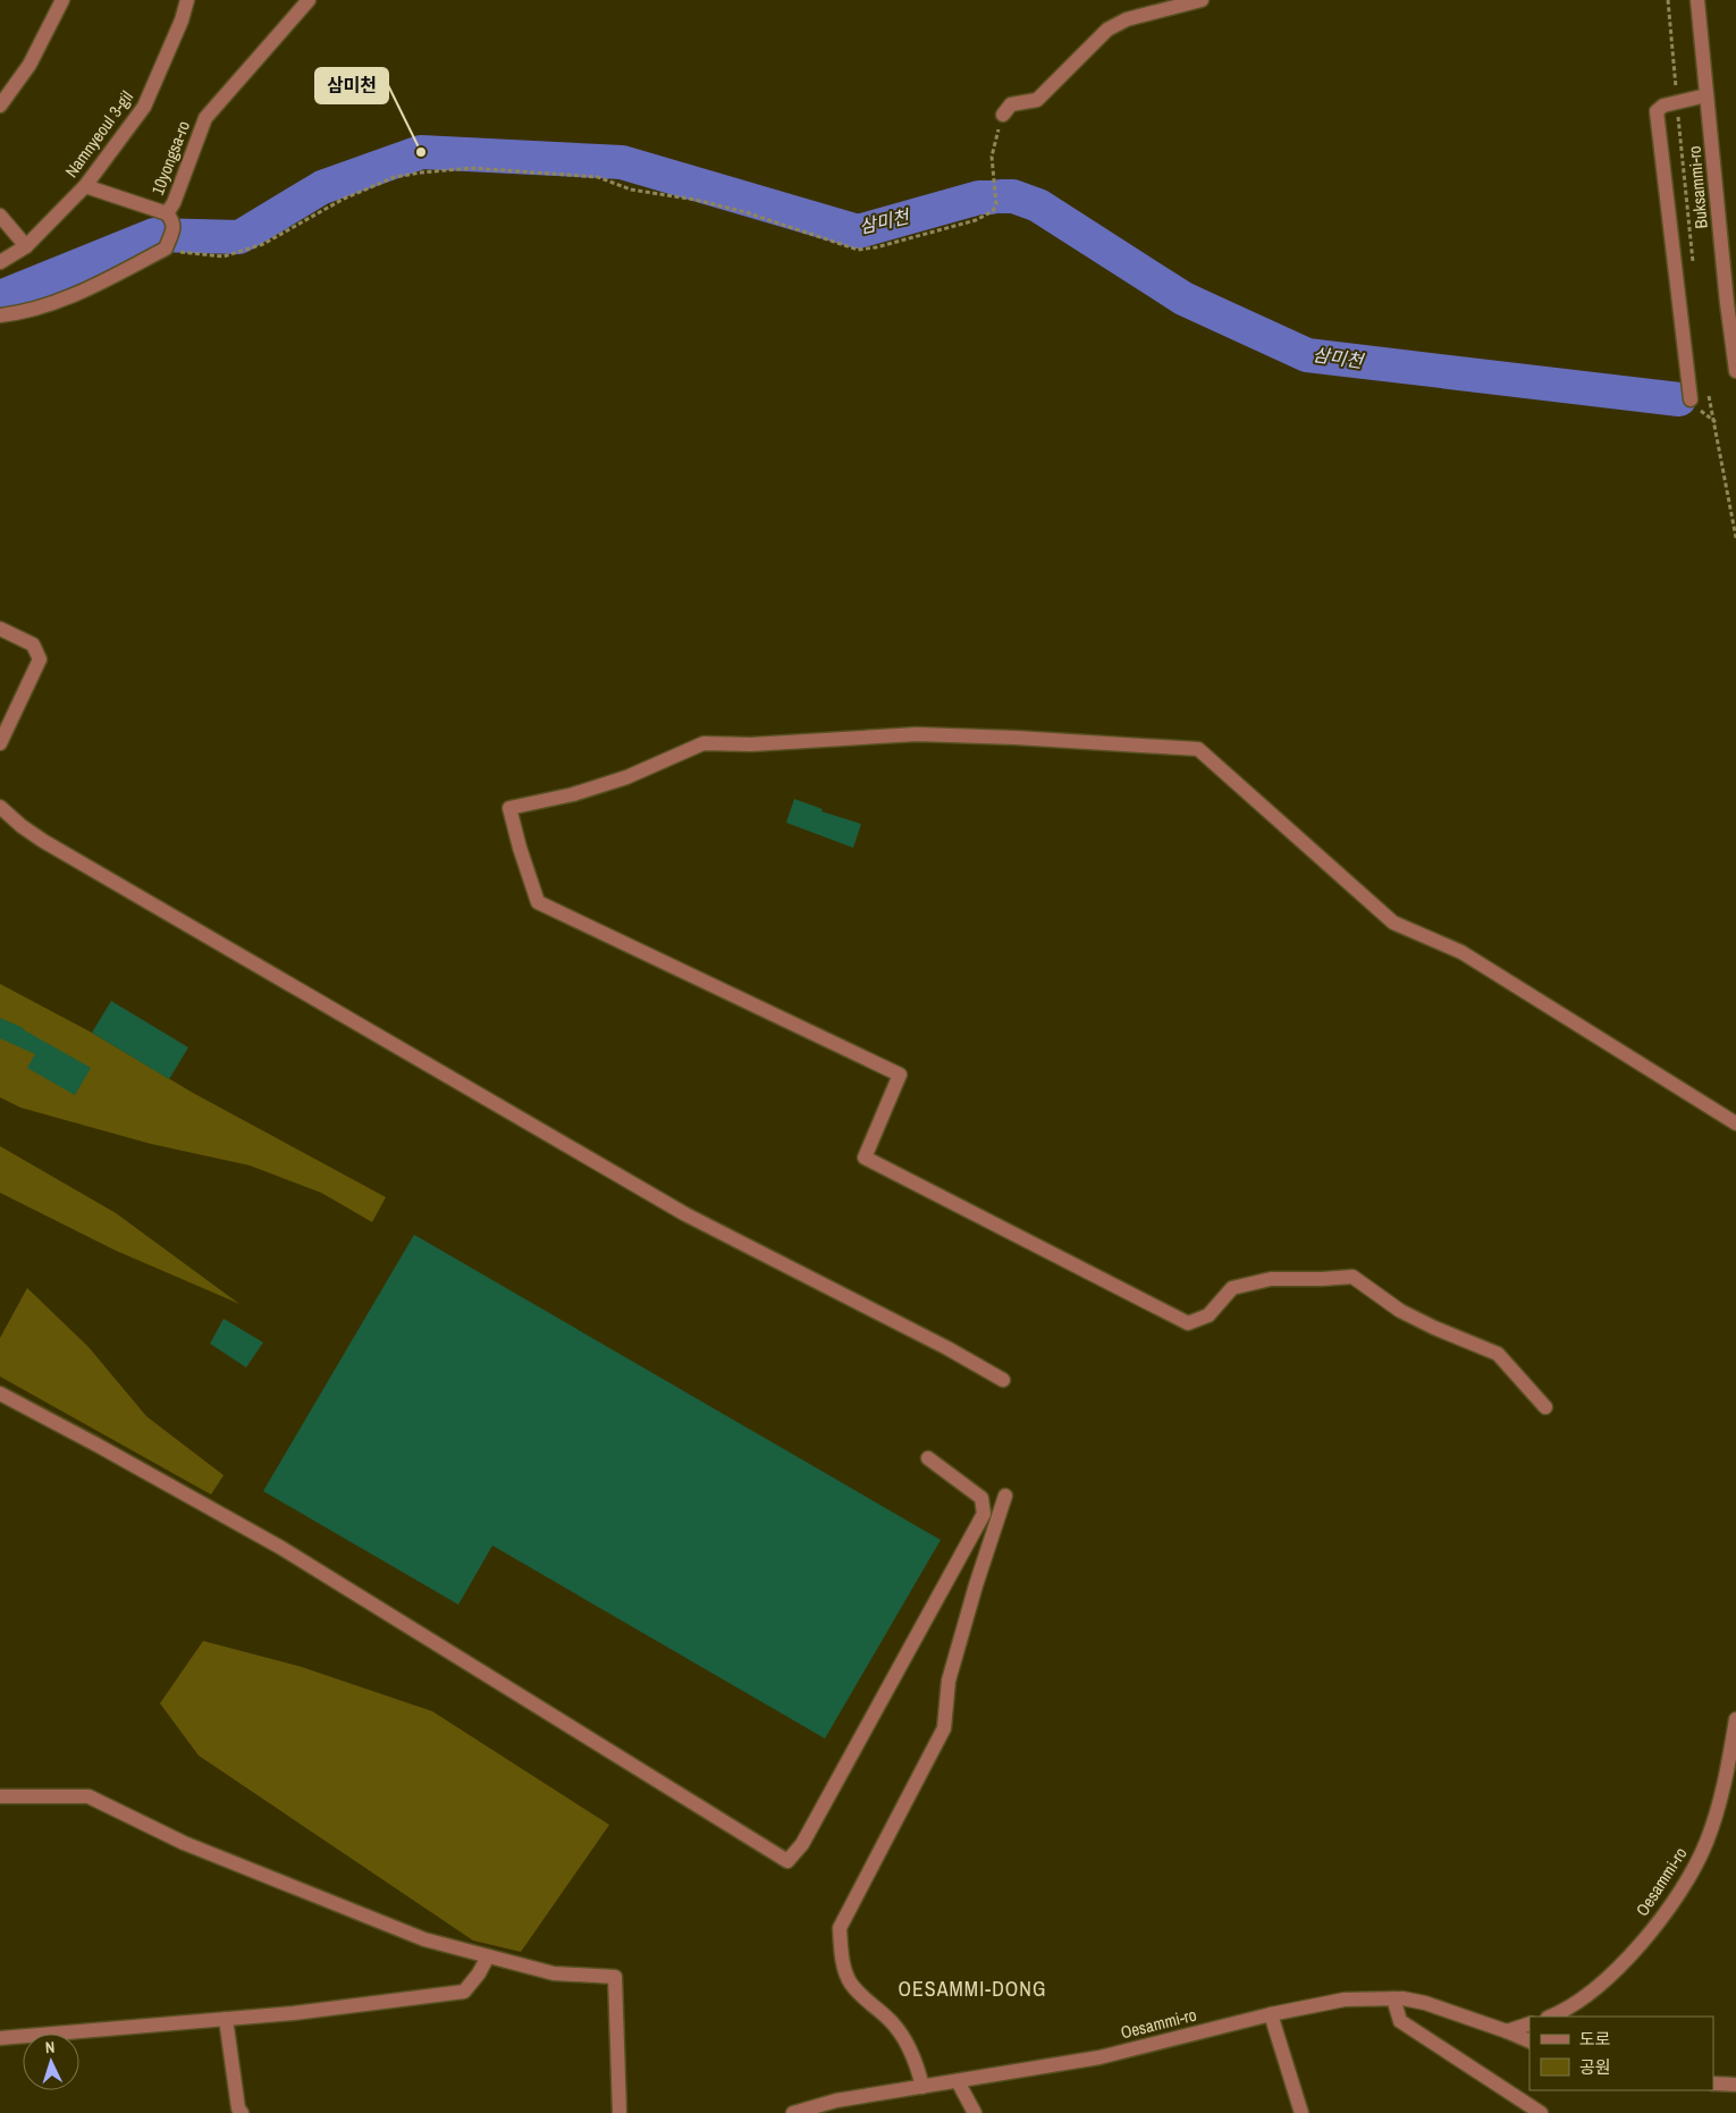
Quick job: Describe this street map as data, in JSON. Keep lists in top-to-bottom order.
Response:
{
  "streets": {
    "street": [
      "Namnyeoul 3-gil",
      "10yongsa-ro",
      "Buksammi-ro",
      "Oesammi-ro"
    ]
  },
  "crossings": [
    ["Namnyeoul 3-gil", "10yongsa-ro"]
  ],
  "districts": ["OESAMMI-DONG"],
  "water": ["삼미천"],
  "places": ["삼미천"],
  "legend": ["도로", "공원"],
  "north": "top"
}
